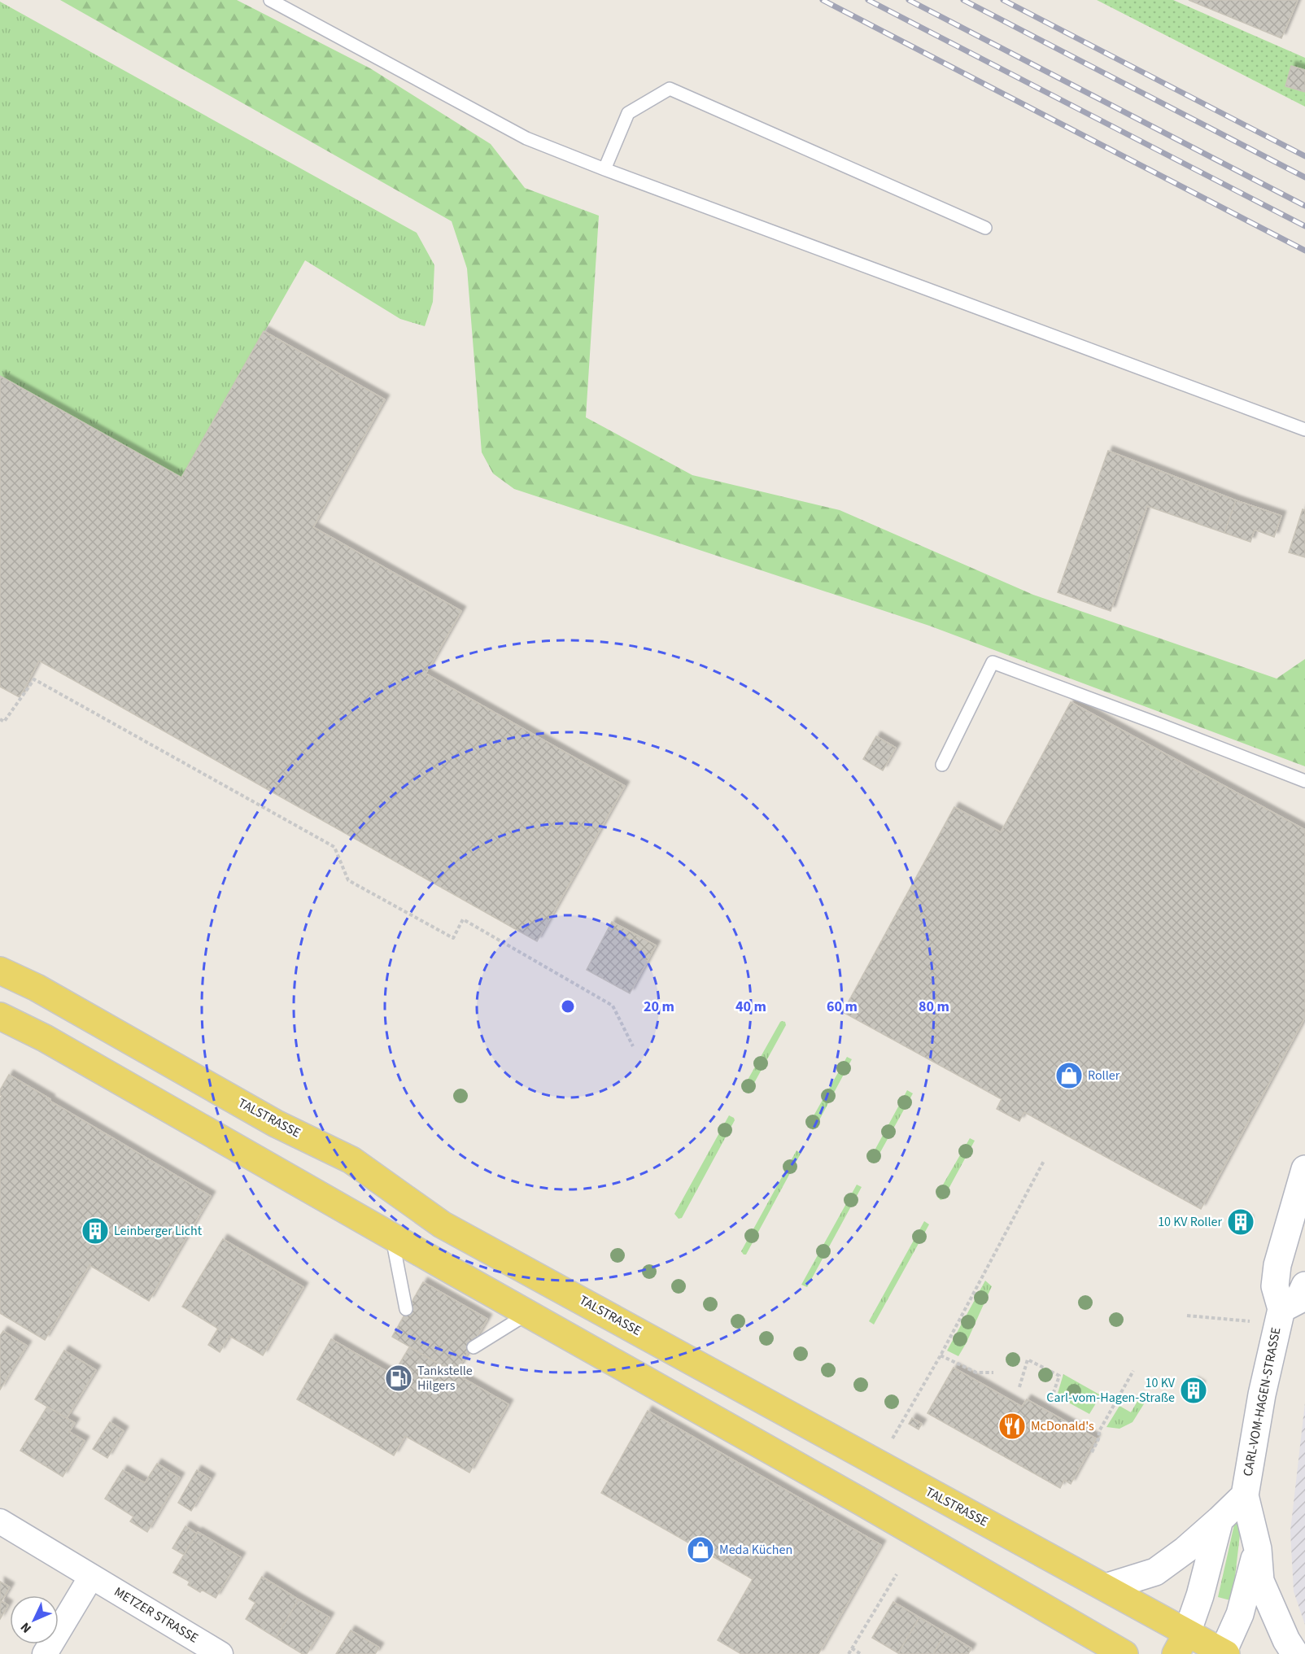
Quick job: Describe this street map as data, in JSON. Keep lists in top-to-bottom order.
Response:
{
  "streets": {
    "main road": ["TALSTRASSE"],
    "street": ["CARL-VOM-HAGEN-STRASSE", "METZER STRASSE"]
  },
  "crossings": [
    ["TALSTRASSE", "CARL-VOM-HAGEN-STRASSE"]
  ],
  "places": {
    "shop": ["Roller", "Meda Küchen"],
    "building": ["10 KV Roller", "Leinberger Licht", "10 KV Carl-vom-Hagen-Straße"],
    "fuel station": ["Tankstelle Hilgers"],
    "restaurant": ["McDonald's"]
  },
  "north": "bottom left",
  "rings": [
    "20 m",
    "40 m",
    "60 m",
    "80 m"
  ]
}
